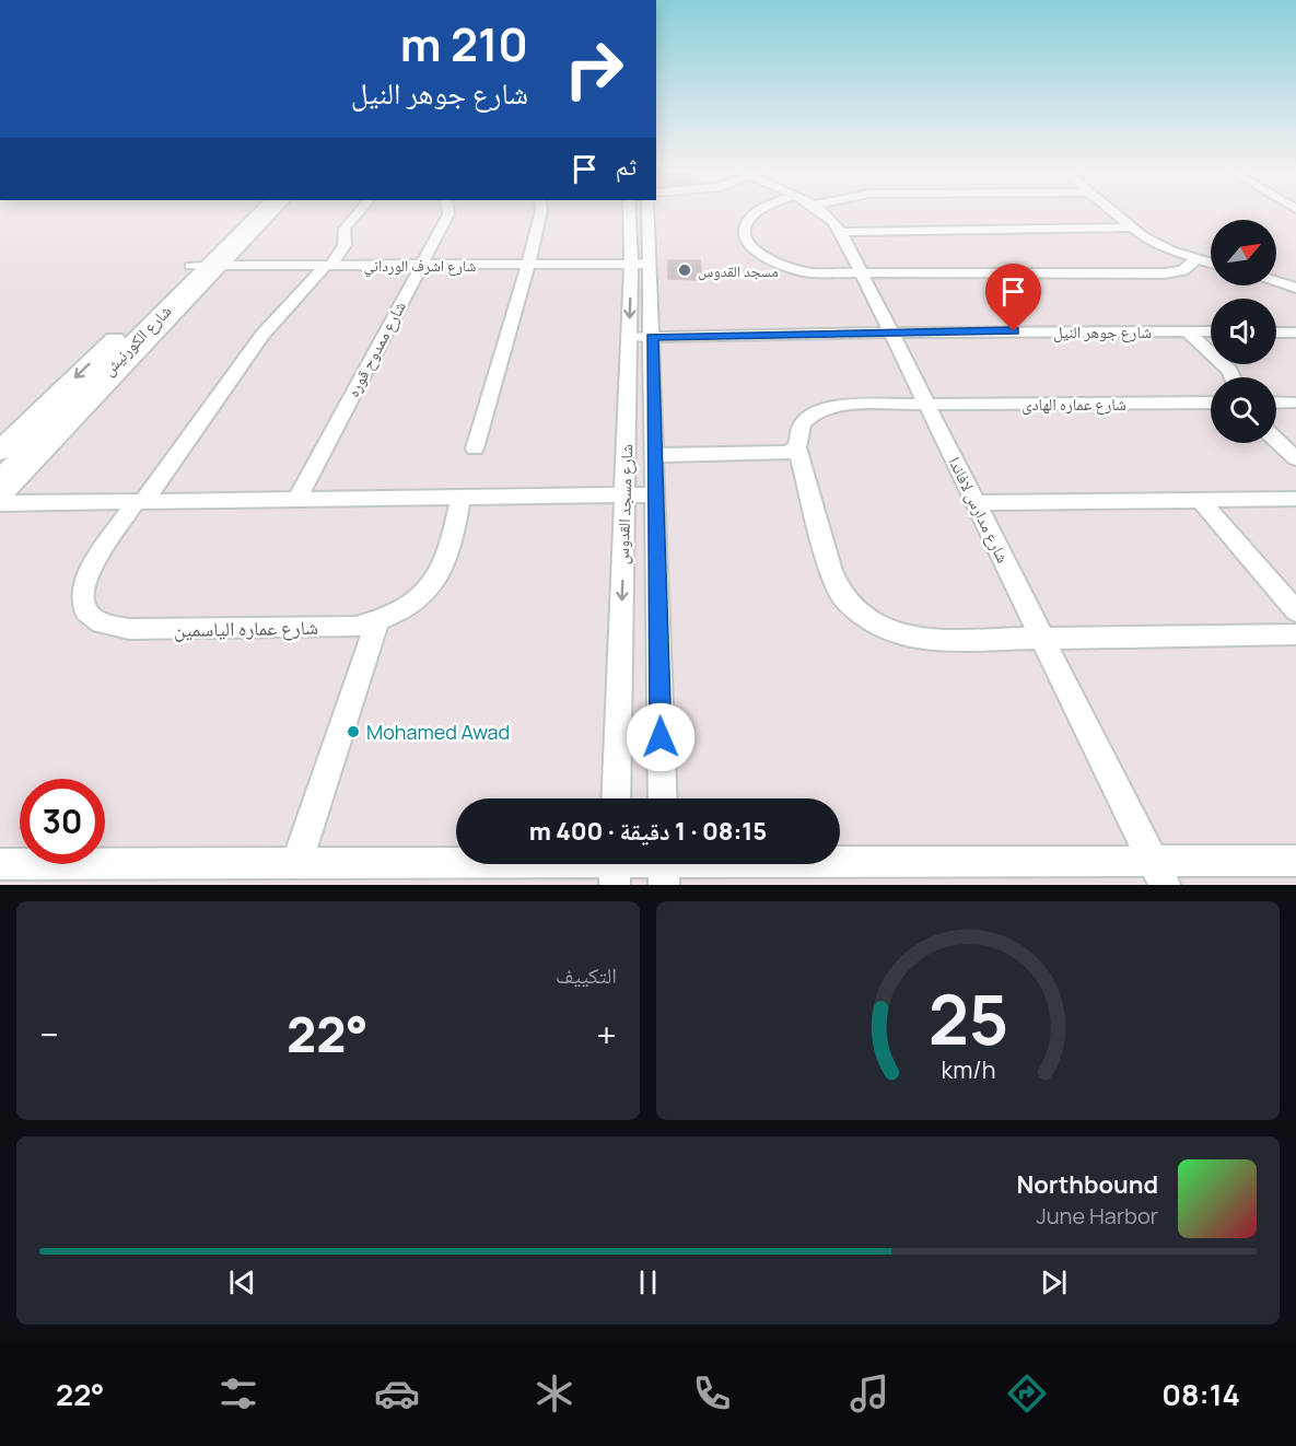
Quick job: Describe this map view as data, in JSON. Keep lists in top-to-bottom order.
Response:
{
  "streets": {
    "street": [
      "شارع اشرف الورداني",
      "شارع جوهر النيل",
      "شارع الكورنيش",
      "شارع ممدوح قوره",
      "شارع عماره الهادى",
      "شارع مسجد القدوس",
      "شارع مدارس لافاندا",
      "شارع عماره الياسمين"
    ]
  },
  "crossings": [
    ["شارع اشرف الورداني", "شارع الكورنيش"],
    ["شارع اشرف الورداني", "شارع ممدوح قوره"],
    ["شارع اشرف الورداني", "شارع مسجد القدوس"],
    ["شارع اشرف الورداني", "شارع عماره الياسمين"],
    ["شارع جوهر النيل", "شارع مسجد القدوس"],
    ["شارع جوهر النيل", "شارع مدارس لافاندا"],
    ["شارع عماره الهادى", "شارع مدارس لافاندا"]
  ],
  "places": ["مسجد القدوس", "Mohamed Awad"],
  "north": "top right",
  "page": {
    "turn": ["210 m", "شارع جوهر النيل"],
    "then": "ثم",
    "limit": "30",
    "trip": "08:15 · 1 دقيقة · 400 m",
    "tile": "التكييف",
    "heat": ["−", "22°", "+"],
    "song": ["Northbound", "June Harbor"],
    "tabs": ["08:14", "22°"],
    "gauge": ["25", "km/h"]
  }
}
